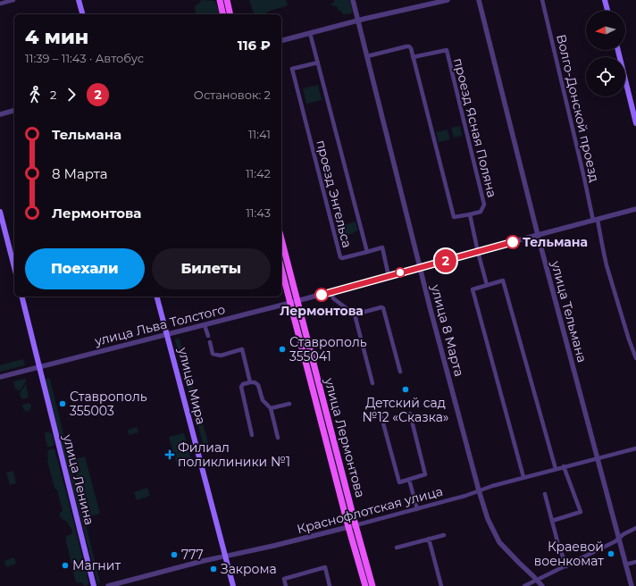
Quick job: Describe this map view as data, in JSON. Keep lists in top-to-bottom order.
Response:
{
  "streets": {
    "main road": ["улица Мира", "улица Лермонтова", "улица Ленина"],
    "street": [
      "Волго-Донской проезд",
      "проезд Ясная Поляна",
      "проезд Энгельса",
      "улица Тельмана",
      "улица Льва Толстого",
      "улица 8 Марта",
      "Краснофлотская улица"
    ]
  },
  "crossings": [
    ["Волго-Донской проезд", "улица Льва Толстого"],
    ["улица Тельмана", "улица Льва Толстого"],
    ["улица Тельмана", "Краснофлотская улица"],
    ["улица Льва Толстого", "улица 8 Марта"],
    ["улица Льва Толстого", "улица Мира"],
    ["улица Льва Толстого", "улица Лермонтова"],
    ["улица Льва Толстого", "улица Ленина"],
    ["улица 8 Марта", "Краснофлотская улица"],
    ["улица Мира", "Краснофлотская улица"],
    ["улица Лермонтова", "Краснофлотская улица"]
  ],
  "places": {
    "other": [
      "Тельмана",
      "Лермонтова",
      "Ставрополь 355041",
      "Детский сад №12 «Сказка»",
      "Ставрополь 355003",
      "Краевой военкомат",
      "777",
      "Магнит",
      "Закрома"
    ],
    "health": ["Филиал поликлиники №1"]
  },
  "lines": ["bus line 2"],
  "north": "left",
  "page": {
    "on_map": "2",
    "heading": ["4 мин", "11:39 – 11:43 · Автобус", "116 ₽"],
    "legs": ["2", "2", "Остановок: 2"],
    "list": [
      {
        "name": "Тельмана",
        "value": "11:41"
      },
      {
        "name": "8 Марта",
        "value": "11:42"
      },
      {
        "name": "Лермонтова",
        "value": "11:43"
      }
    ],
    "buttons": ["Поехали", "Билеты"]
  }
}
